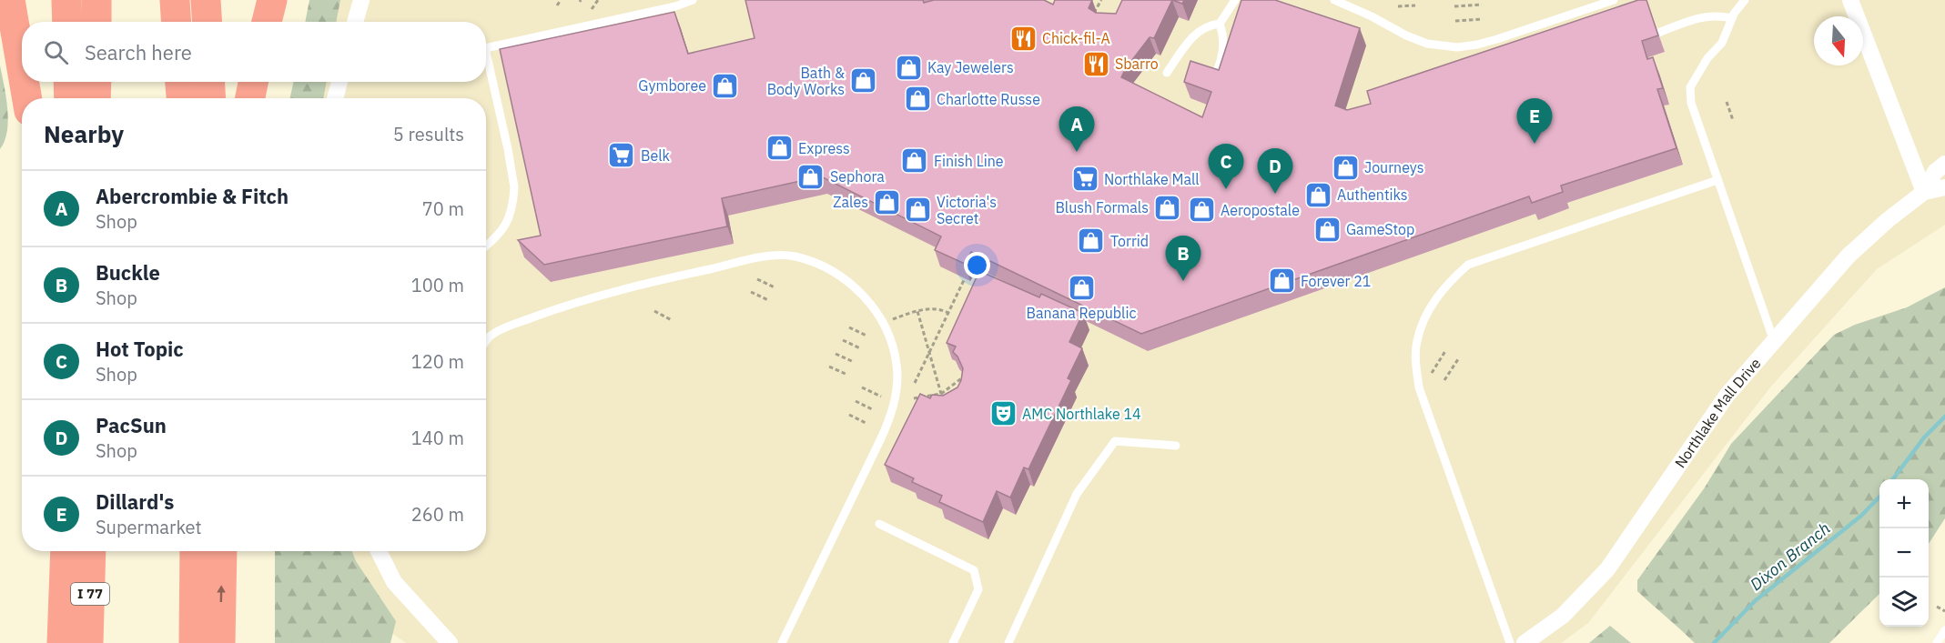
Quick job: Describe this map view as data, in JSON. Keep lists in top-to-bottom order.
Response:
{
  "streets": {
    "highway": ["I 77"],
    "street": ["Northlake Mall Drive"]
  },
  "water": ["Dixon Branch"],
  "places": {
    "restaurant": ["Chick-fil-A", "Sbarro"],
    "shop": [
      "Kay Jewelers",
      "Bath & Body Works",
      "Gymboree",
      "Charlotte Russe",
      "Express",
      "Finish Line",
      "Journeys",
      "Sephora",
      "Authentiks",
      "Zales",
      "Blush Formals",
      "Victoria's Secret",
      "Aeropostale",
      "GameStop",
      "Torrid",
      "Forever 21",
      "Banana Republic"
    ],
    "supermarket": ["Belk", "Northlake Mall"],
    "theatre": ["AMC Northlake 14"]
  },
  "north": "bottom",
  "page": {
    "search": "Search here",
    "pins": [
      "E",
      "A",
      "C",
      "D",
      "B"
    ],
    "heading": ["Nearby", "5 results"],
    "list": [
      {
        "mark": "A",
        "name": "Abercrombie & Fitch",
        "note": "Shop",
        "value": "70 m"
      },
      {
        "mark": "B",
        "name": "Buckle",
        "note": "Shop",
        "value": "100 m"
      },
      {
        "mark": "C",
        "name": "Hot Topic",
        "note": "Shop",
        "value": "120 m"
      },
      {
        "mark": "D",
        "name": "PacSun",
        "note": "Shop",
        "value": "140 m"
      },
      {
        "mark": "E",
        "name": "Dillard's",
        "note": "Supermarket",
        "value": "260 m"
      }
    ],
    "map_buttons": ["+", "−"]
  }
}
